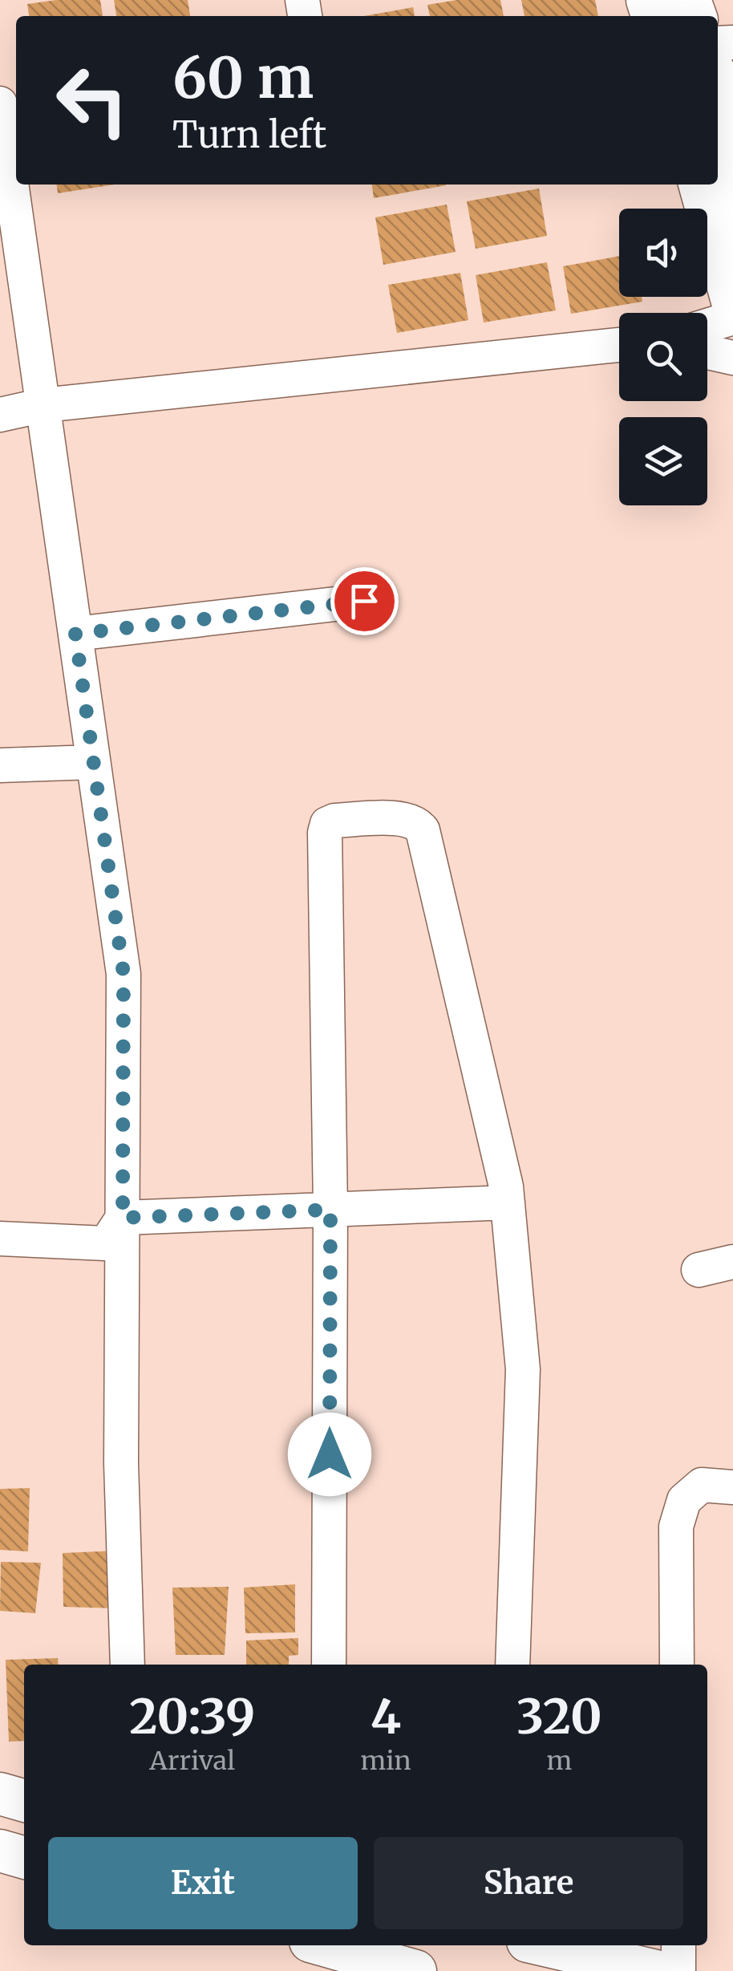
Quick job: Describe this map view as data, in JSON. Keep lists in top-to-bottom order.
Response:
{
  "page": {
    "turn": ["60 m", "Turn left"],
    "eta": [
      "20:39",
      "Arrival",
      "4",
      "min",
      "320",
      "m"
    ],
    "buttons": ["Exit", "Share"]
  }
}
